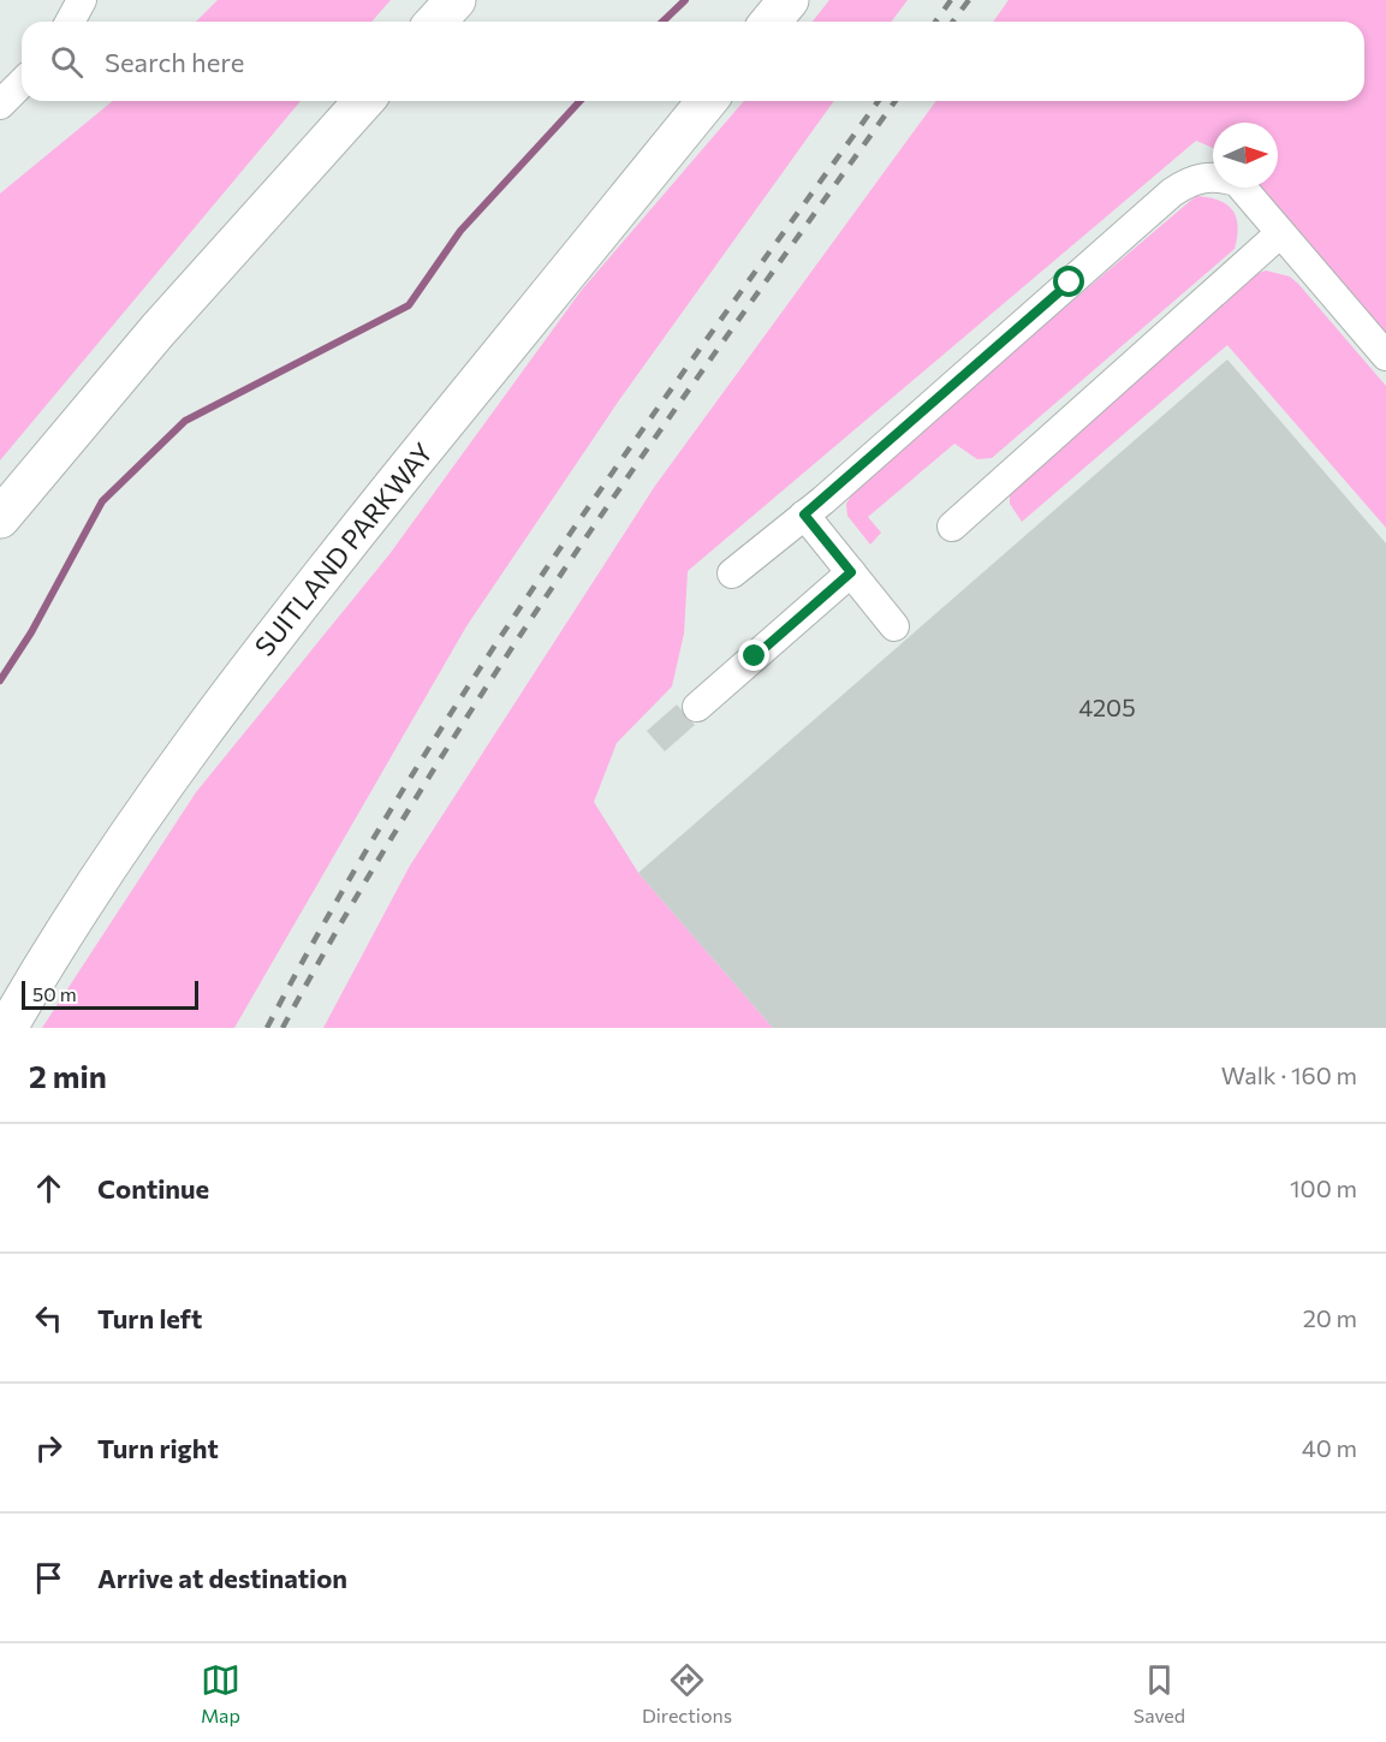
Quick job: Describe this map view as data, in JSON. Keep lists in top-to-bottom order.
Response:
{
  "streets": {
    "highway": ["SUITLAND PARKWAY"]
  },
  "house_numbers": ["4205"],
  "scale_bar": "50 m",
  "north": "right",
  "page": {
    "search": "Search here",
    "scale": "50 m",
    "heading": ["2 min", "Walk · 160 m"],
    "list": [
      ["Continue", "100 m"],
      ["Turn left", "20 m"],
      ["Turn right", "40 m"],
      "Arrive at destination"
    ],
    "nav": ["Map", "Directions", "Saved"]
  }
}
